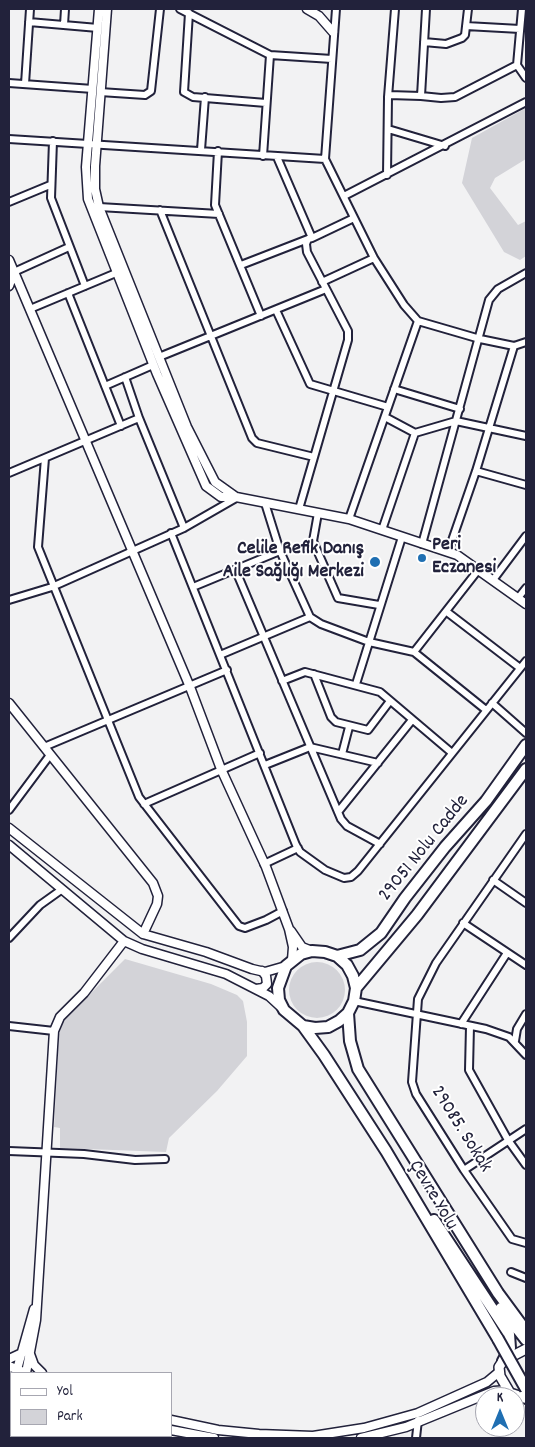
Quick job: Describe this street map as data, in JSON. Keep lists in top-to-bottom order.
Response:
{
  "streets": {
    "main road": ["29051 Nolu Cadde", "Çevre Yolu"],
    "street": ["29085. Sokak"]
  },
  "crossings": [
    ["29051 Nolu Cadde", "Çevre Yolu"]
  ],
  "places": ["Peri Eczanesi", "Celile Refik Danış Aile Sağlığı Merkezi"],
  "legend": ["Yol", "Park"],
  "north": "top"
}
